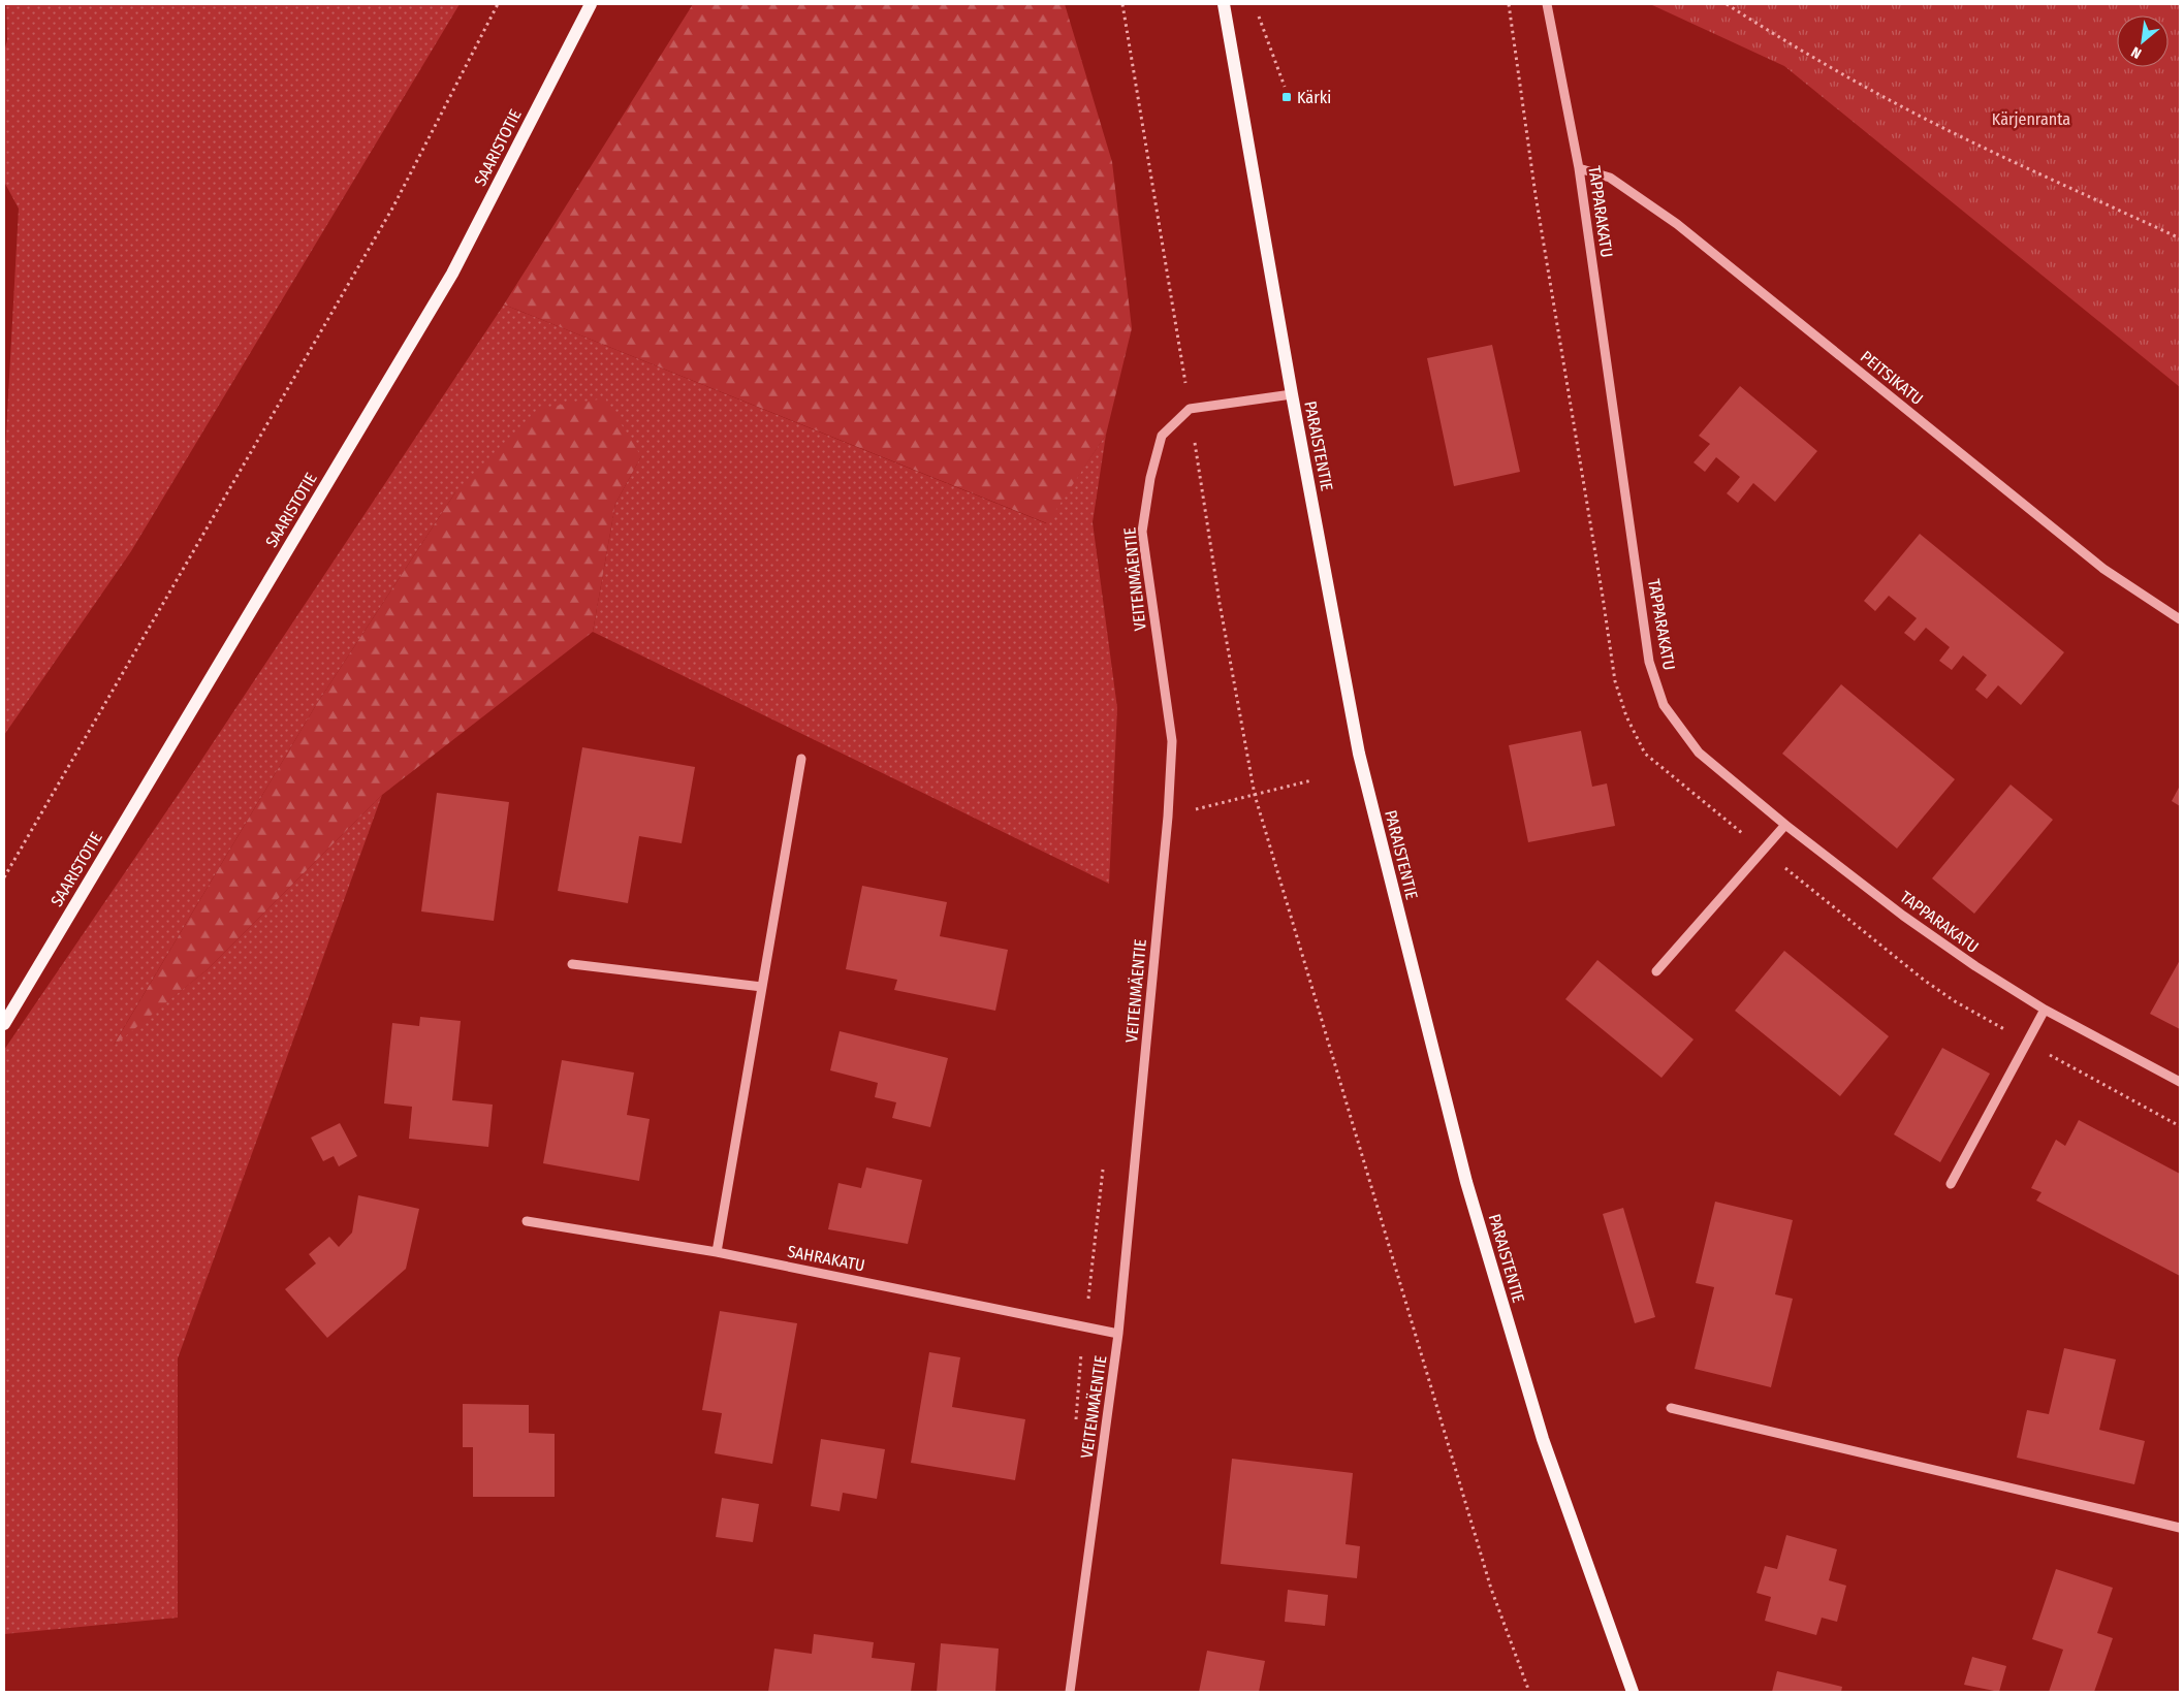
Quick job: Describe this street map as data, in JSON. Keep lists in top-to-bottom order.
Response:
{
  "streets": {
    "main road": ["SAARISTOTIE", "PARAISTENTIE"],
    "street": [
      "TAPPARAKATU",
      "PEITSIKATU",
      "VEITENMÄENTIE",
      "SAHRAKATU"
    ]
  },
  "crossings": [
    ["TAPPARAKATU", "PEITSIKATU"],
    ["VEITENMÄENTIE", "SAHRAKATU"]
  ],
  "parks": ["Kärjenranta"],
  "places": {
    "transit": ["Kärki"]
  },
  "north": "bottom left"
}
